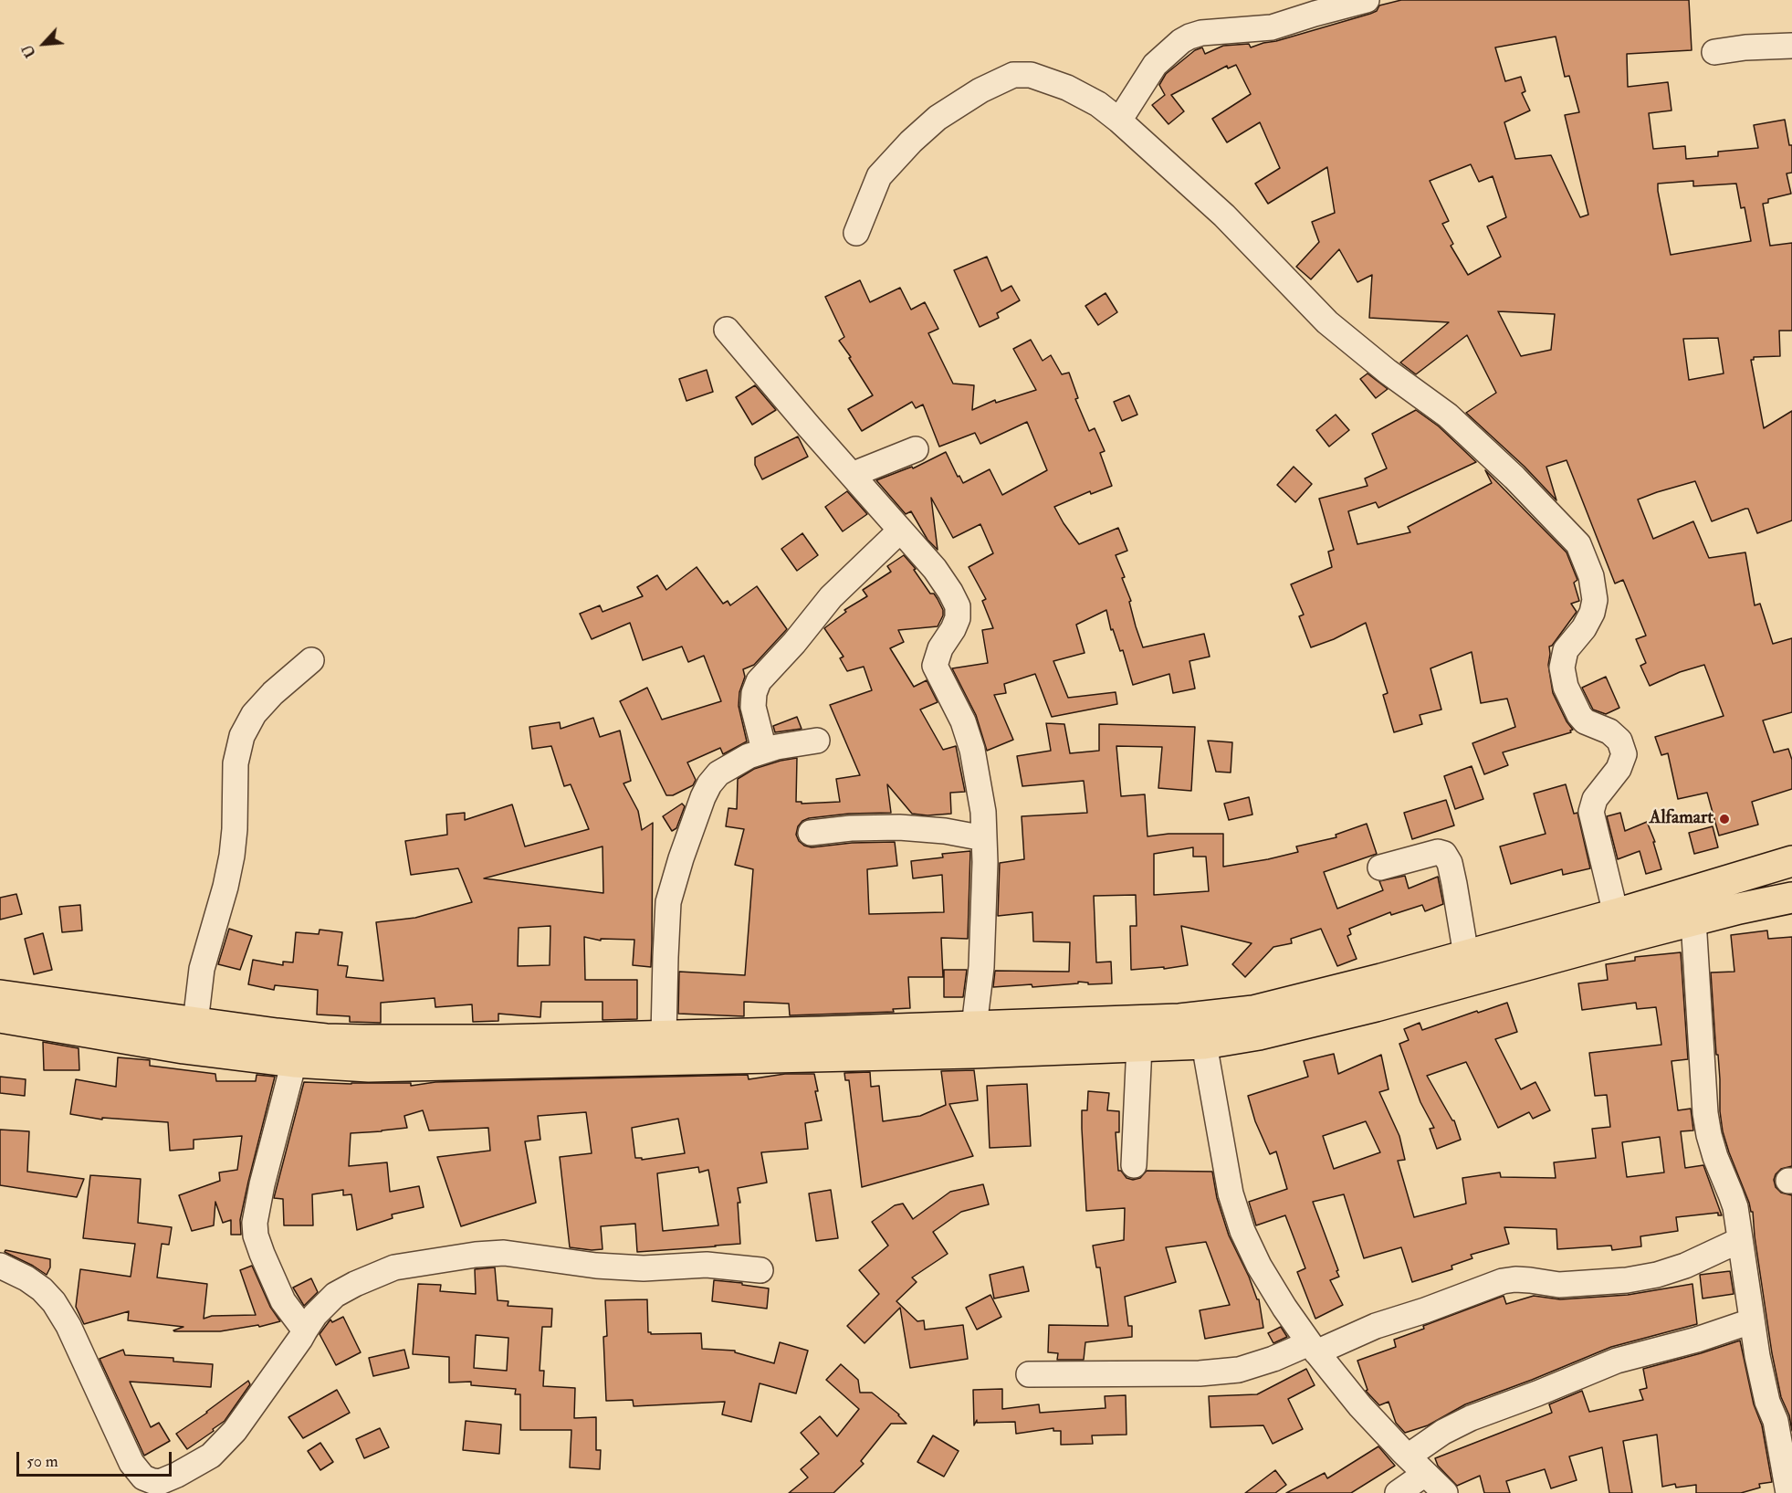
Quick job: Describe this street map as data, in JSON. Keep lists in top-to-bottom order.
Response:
{
  "places": ["Alfamart"],
  "scale_bar": "50 m",
  "north": "bottom left"
}
